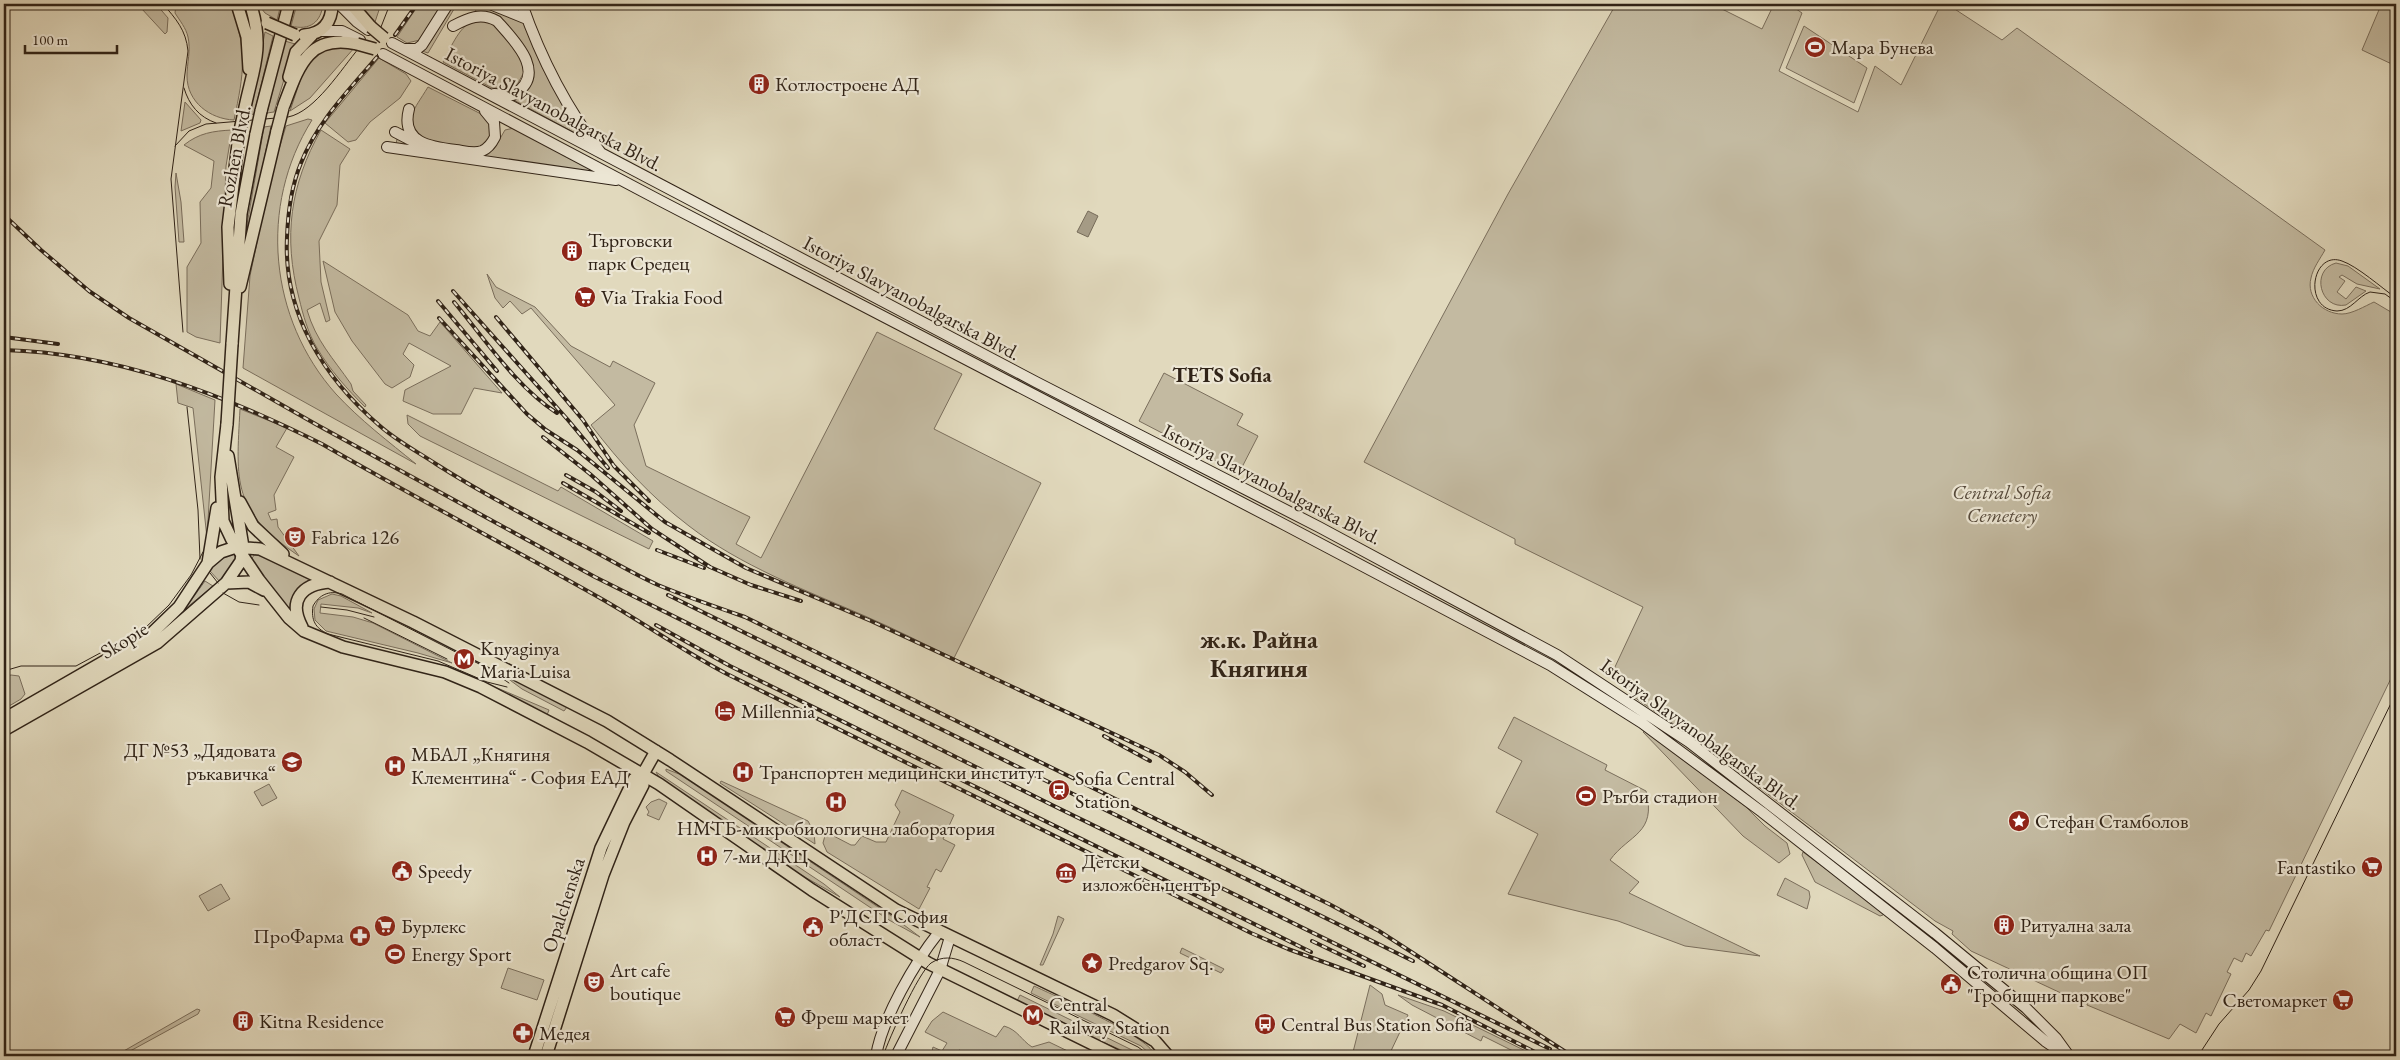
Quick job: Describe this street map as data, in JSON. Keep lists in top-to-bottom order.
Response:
{
  "streets": {
    "main road": [
      "Istoriya Slavyanobalgarska Blvd.",
      "Rozhen Blvd.",
      "Skopie",
      "Opalchenska"
    ]
  },
  "crossings": [
    ["Rozhen Blvd.", "Skopie"]
  ],
  "districts": ["TETS Sofia", "ж.к. Райна Княгиня"],
  "parks": ["Central Sofia Cemetery"],
  "places": {
    "sports": ["Мара Бунева", "Ръгби стадион", "Energy Sport"],
    "building": [
      "Котлостроене АД",
      "Търговски парк Средец",
      "Ритуална зала",
      "Kitna Residence"
    ],
    "supermarket": [
      "Via Trakia Food",
      "Fantastiko",
      "Бурлекс",
      "Светомаркет",
      "Фреш маркет"
    ],
    "theatre": ["Fabrica 126", "Art cafe boutique"],
    "metro station": ["Knyaginya Maria Luisa", "Central Railway Station"],
    "hotel": ["Millennia"],
    "school or university": ["ДГ №53 „Дядовата ръкавичка“"],
    "hospital": [
      "МБАЛ „Княгиня Клементина“ - София ЕАД",
      "Транспортен медицински институт",
      "НМТБ-микробиологична лаборатория",
      "7-ми ДКЦ"
    ],
    "station": ["Sofia Central Station"],
    "place": ["Стефан Стамболов", "Predgarov Sq."],
    "public building": ["Speedy", "Р'ДСП София област", "Столична община ОП \"Гробищни паркове\""],
    "museum": ["Детски изложбен център"],
    "pharmacy": ["ПроФарма", "Медея"],
    "bus stop": ["Central Bus Station Sofia"]
  },
  "scale_bar": "100 m"
}
